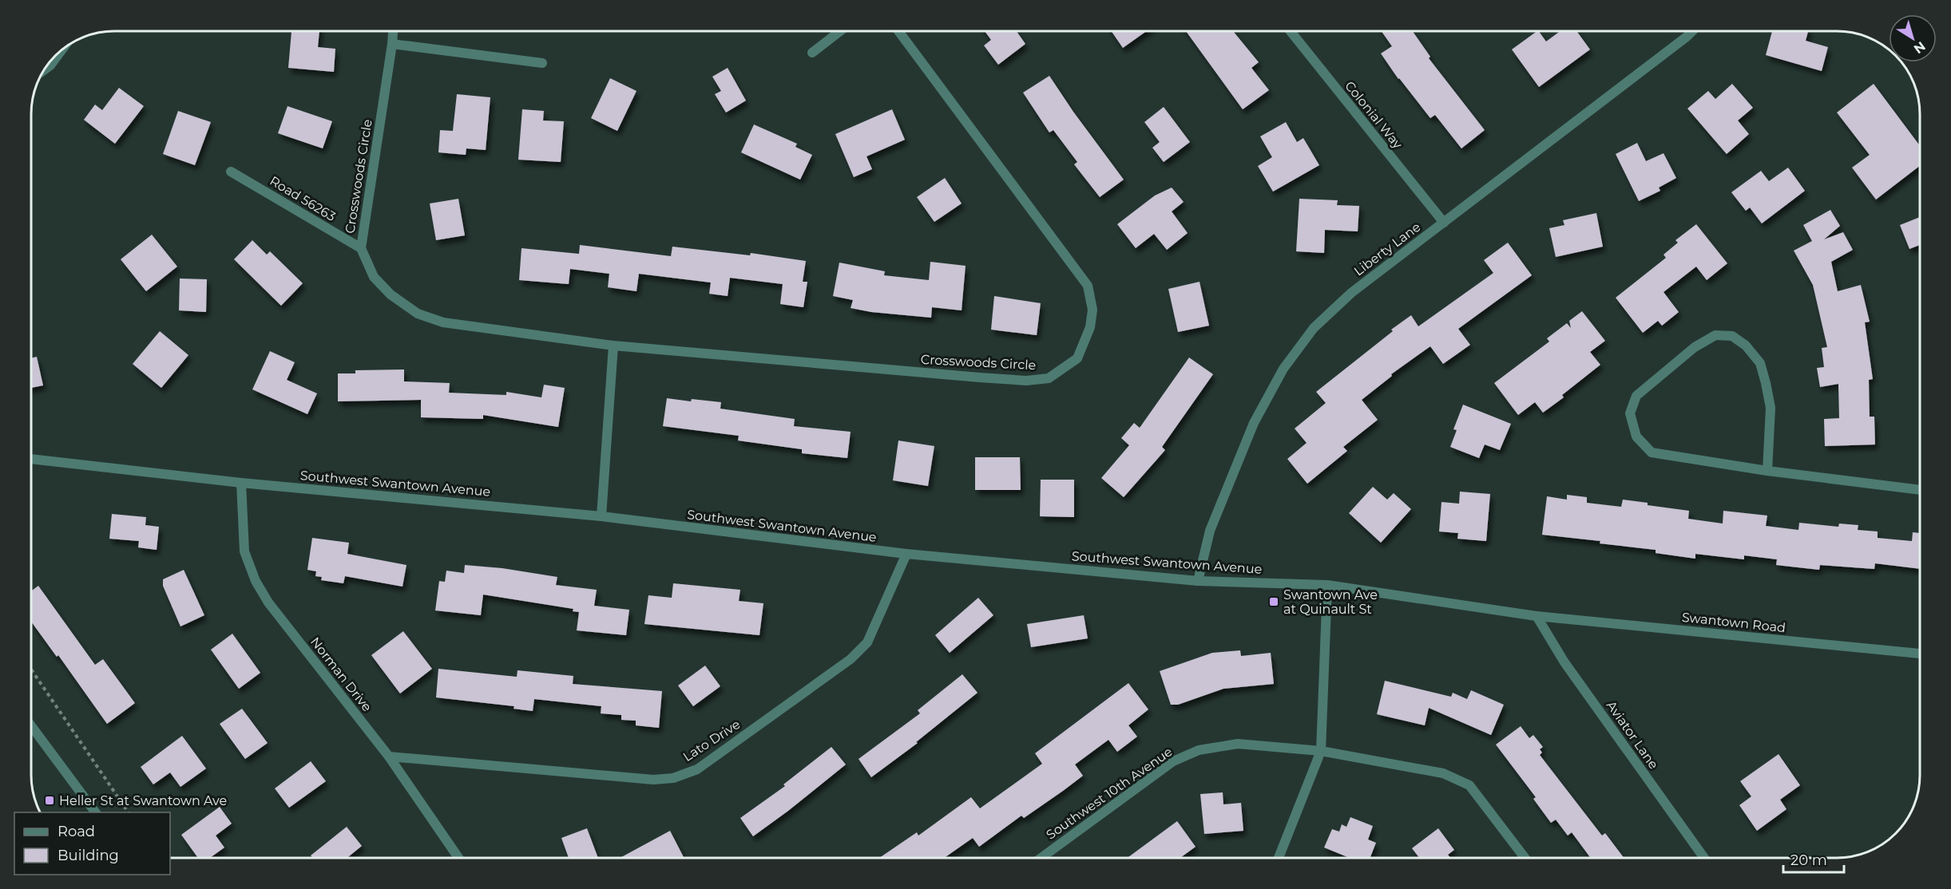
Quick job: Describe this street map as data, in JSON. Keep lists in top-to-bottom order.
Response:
{
  "streets": {
    "street": [
      "Colonial Way",
      "Crosswoods Circle",
      "Road 56263",
      "Liberty Lane",
      "Southwest Swantown Avenue",
      "Swantown Road",
      "Norman Drive",
      "Aviator Lane",
      "Lato Drive",
      "Southwest 10th Avenue"
    ]
  },
  "crossings": [
    ["Colonial Way", "Liberty Lane"],
    ["Crosswoods Circle", "Road 56263"],
    ["Liberty Lane", "Southwest Swantown Avenue"],
    ["Southwest Swantown Avenue", "Swantown Road"],
    ["Southwest Swantown Avenue", "Norman Drive"],
    ["Southwest Swantown Avenue", "Aviator Lane"],
    ["Southwest Swantown Avenue", "Lato Drive"],
    ["Swantown Road", "Aviator Lane"],
    ["Norman Drive", "Lato Drive"]
  ],
  "places": {
    "transit": ["Swantown Ave at Quinault St", "Heller St at Swantown Ave"]
  },
  "legend": ["Road", "Building"],
  "scale_bar": "20 m",
  "north": "bottom right"
}
